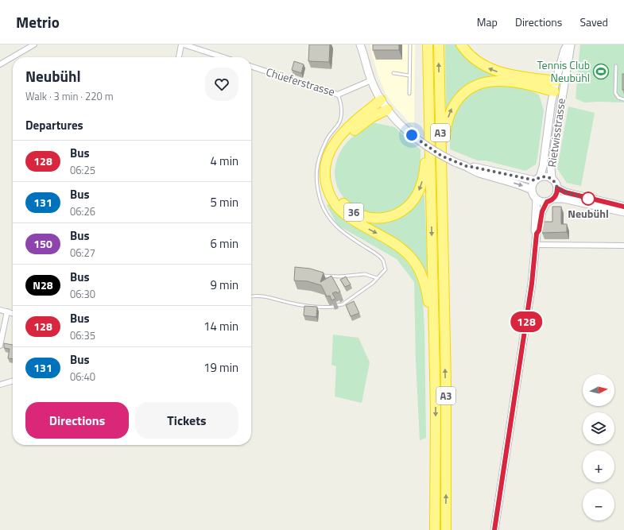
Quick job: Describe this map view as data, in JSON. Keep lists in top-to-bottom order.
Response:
{
  "streets": {
    "highway": ["A3", "36"],
    "main road": ["Rietwisstrasse"],
    "street": ["Chüeferstrasse"]
  },
  "crossings": [
    ["A3", "36"]
  ],
  "places": {
    "sports": ["Tennis Club Neubühl"],
    "other": ["Neubühl"]
  },
  "lines": ["bus line 128"],
  "north": "right",
  "page": {
    "header": "Metrio",
    "nav": ["Map", "Directions", "Saved"],
    "on_map": "128",
    "heading": [
      ["Neubühl", "Walk · 3 min · 220 m"],
      "Departures"
    ],
    "list": [
      {
        "mark": "128",
        "name": "Bus",
        "note": "06:25",
        "value": "4 min"
      },
      {
        "mark": "131",
        "name": "Bus",
        "note": "06:26",
        "value": "5 min"
      },
      {
        "mark": "150",
        "name": "Bus",
        "note": "06:27",
        "value": "6 min"
      },
      {
        "mark": "N28",
        "name": "Bus",
        "note": "06:30",
        "value": "9 min"
      },
      {
        "mark": "128",
        "name": "Bus",
        "note": "06:35",
        "value": "14 min"
      },
      {
        "mark": "131",
        "name": "Bus",
        "note": "06:40",
        "value": "19 min"
      }
    ],
    "map_buttons": ["+", "−"],
    "buttons": ["Directions", "Tickets"]
  }
}
